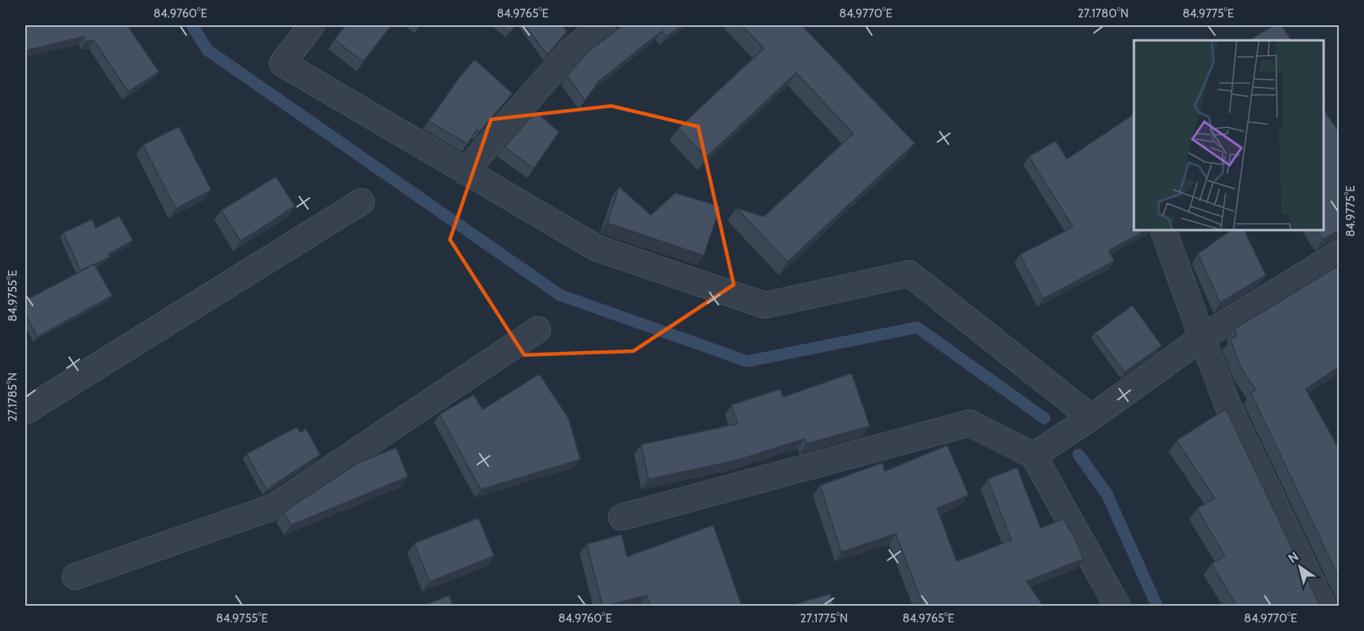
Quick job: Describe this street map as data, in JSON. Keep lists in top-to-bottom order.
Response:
{
  "north": "top left",
  "coordinates": [
    "84.9760°E",
    "84.9765°E",
    "84.9770°E",
    "27.1780°N",
    "84.9775°E",
    "84.9755°E",
    "27.1785°N",
    "27.1775°N"
  ]
}
